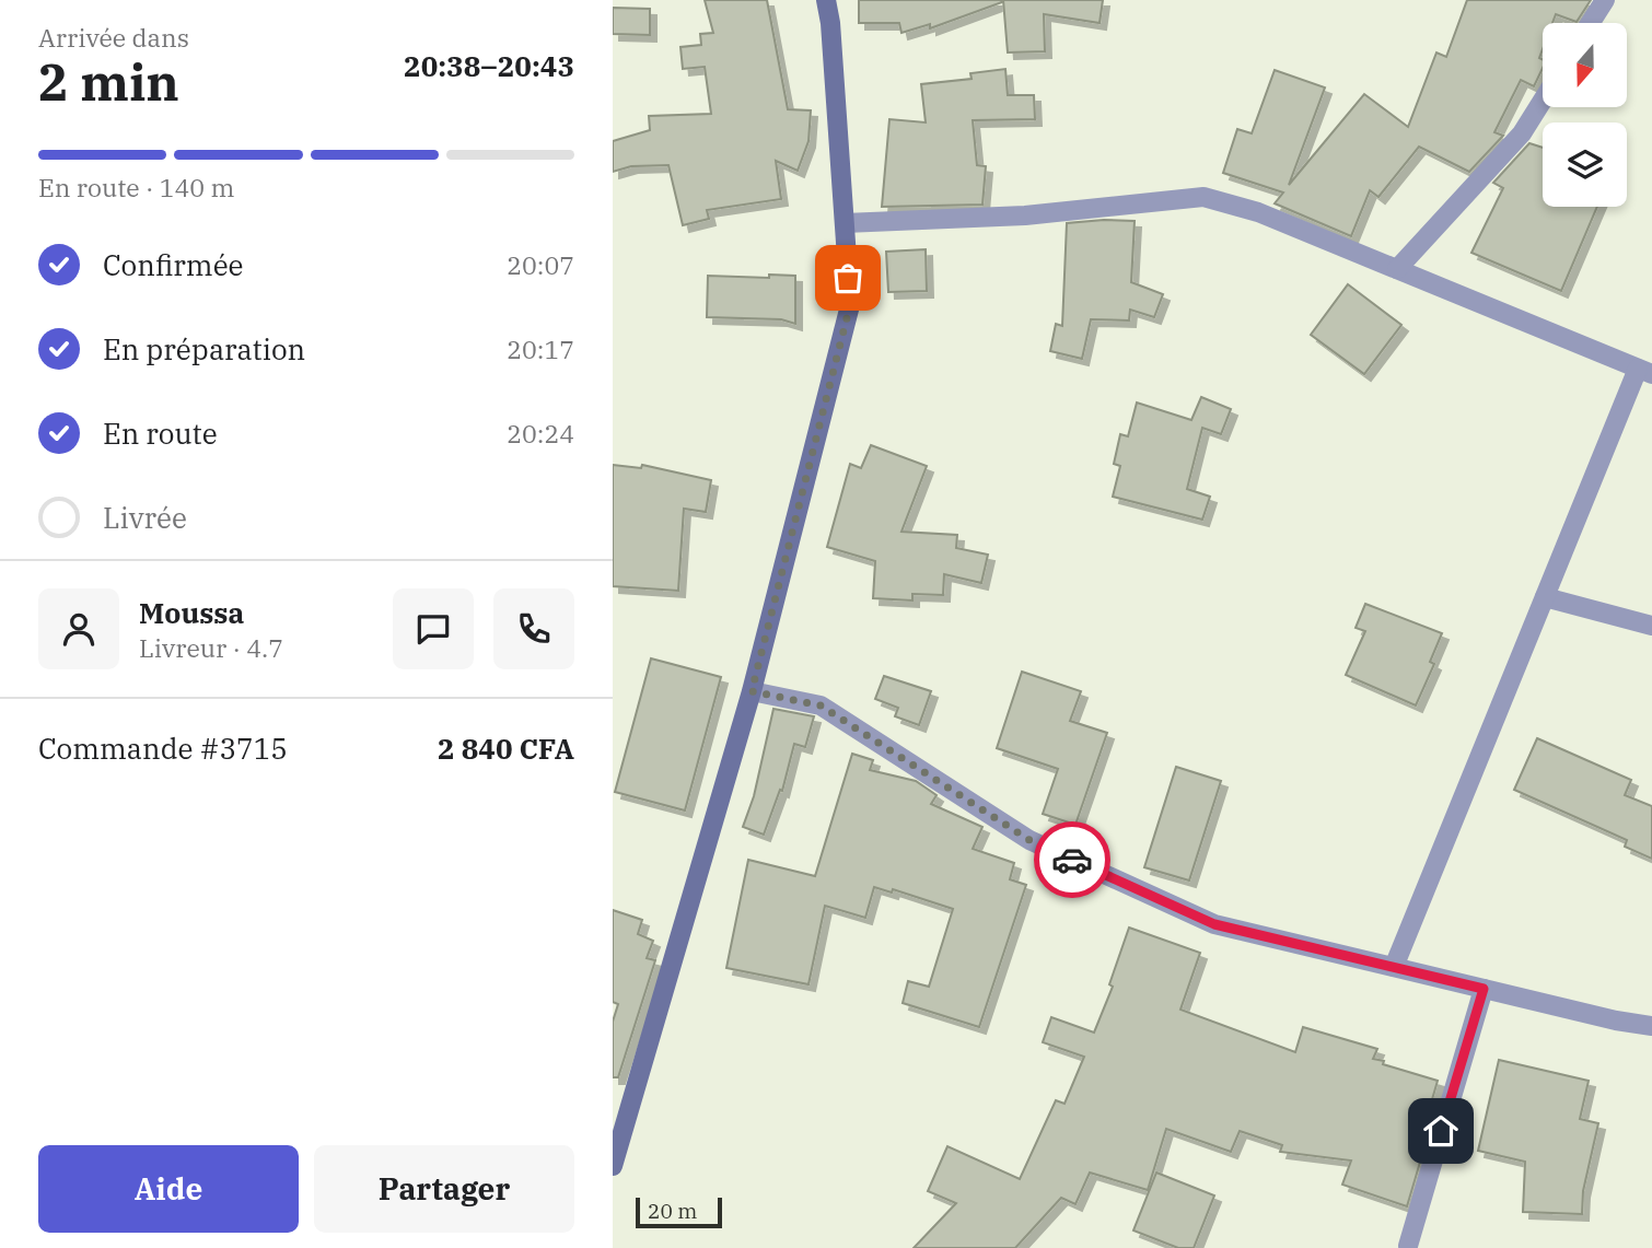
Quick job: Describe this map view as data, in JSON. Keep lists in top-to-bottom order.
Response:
{
  "scale_bar": "20 m",
  "north": "bottom",
  "page": {
    "heading": ["2 min", "Arrivée dans", "20:38–20:43"],
    "panel": [
      "Moussa",
      "Livreur · 4.7",
      "Commande #3715",
      "2 840 CFA"
    ],
    "bar": "En route · 140 m",
    "list": [
      ["Confirmée", "20:07"],
      ["En préparation", "20:17"],
      ["En route", "20:24"],
      "Livrée"
    ],
    "buttons": ["Aide", "Partager"],
    "scale": "20 m"
  }
}
